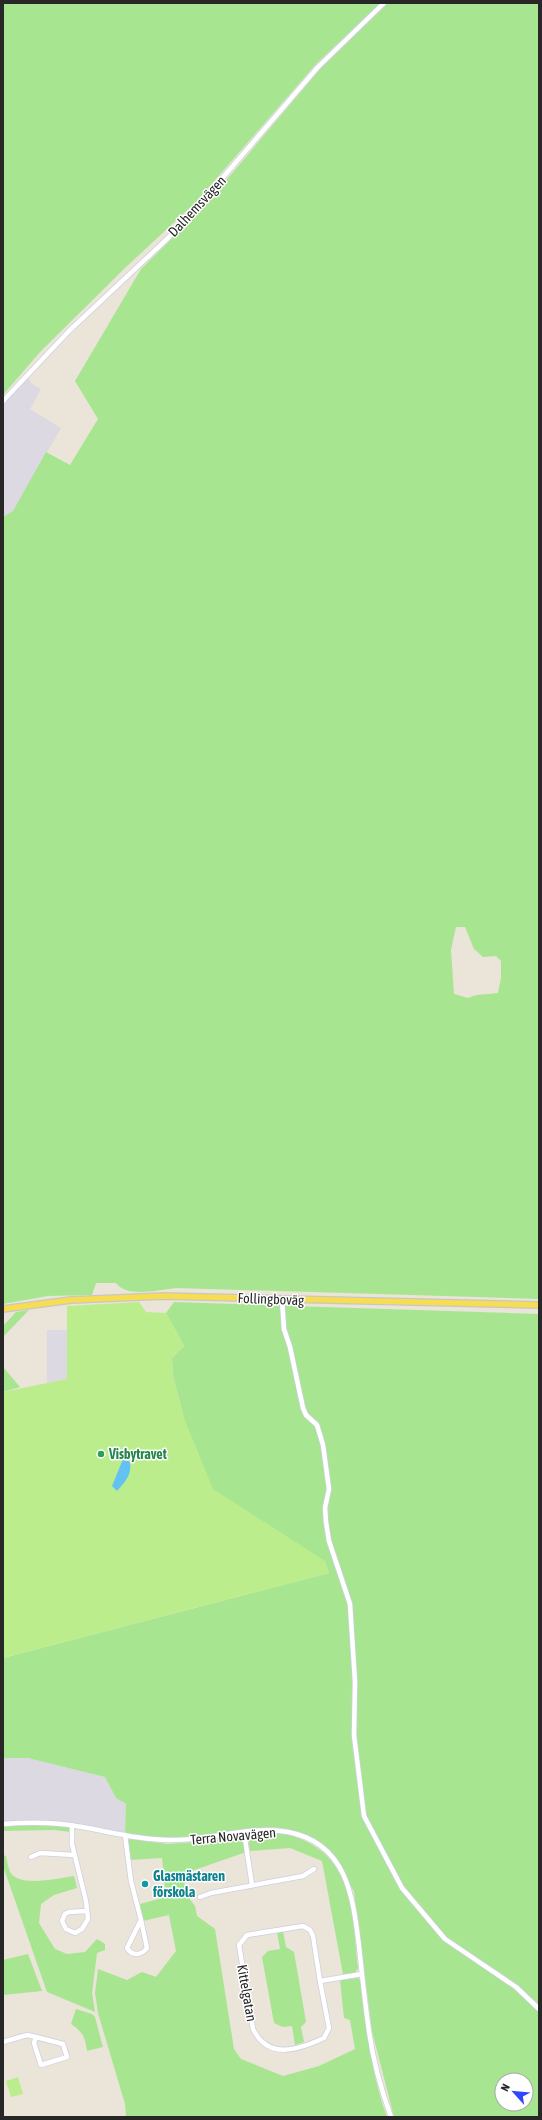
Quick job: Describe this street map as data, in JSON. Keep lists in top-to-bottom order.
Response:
{
  "streets": {
    "main road": ["Follingboväg"],
    "street": ["Dalhemsvägen", "Terra Novavägen", "Kittelgatan"]
  },
  "places": ["Visbytravet", "Glasmästaren förskola"],
  "north": "top left"
}
